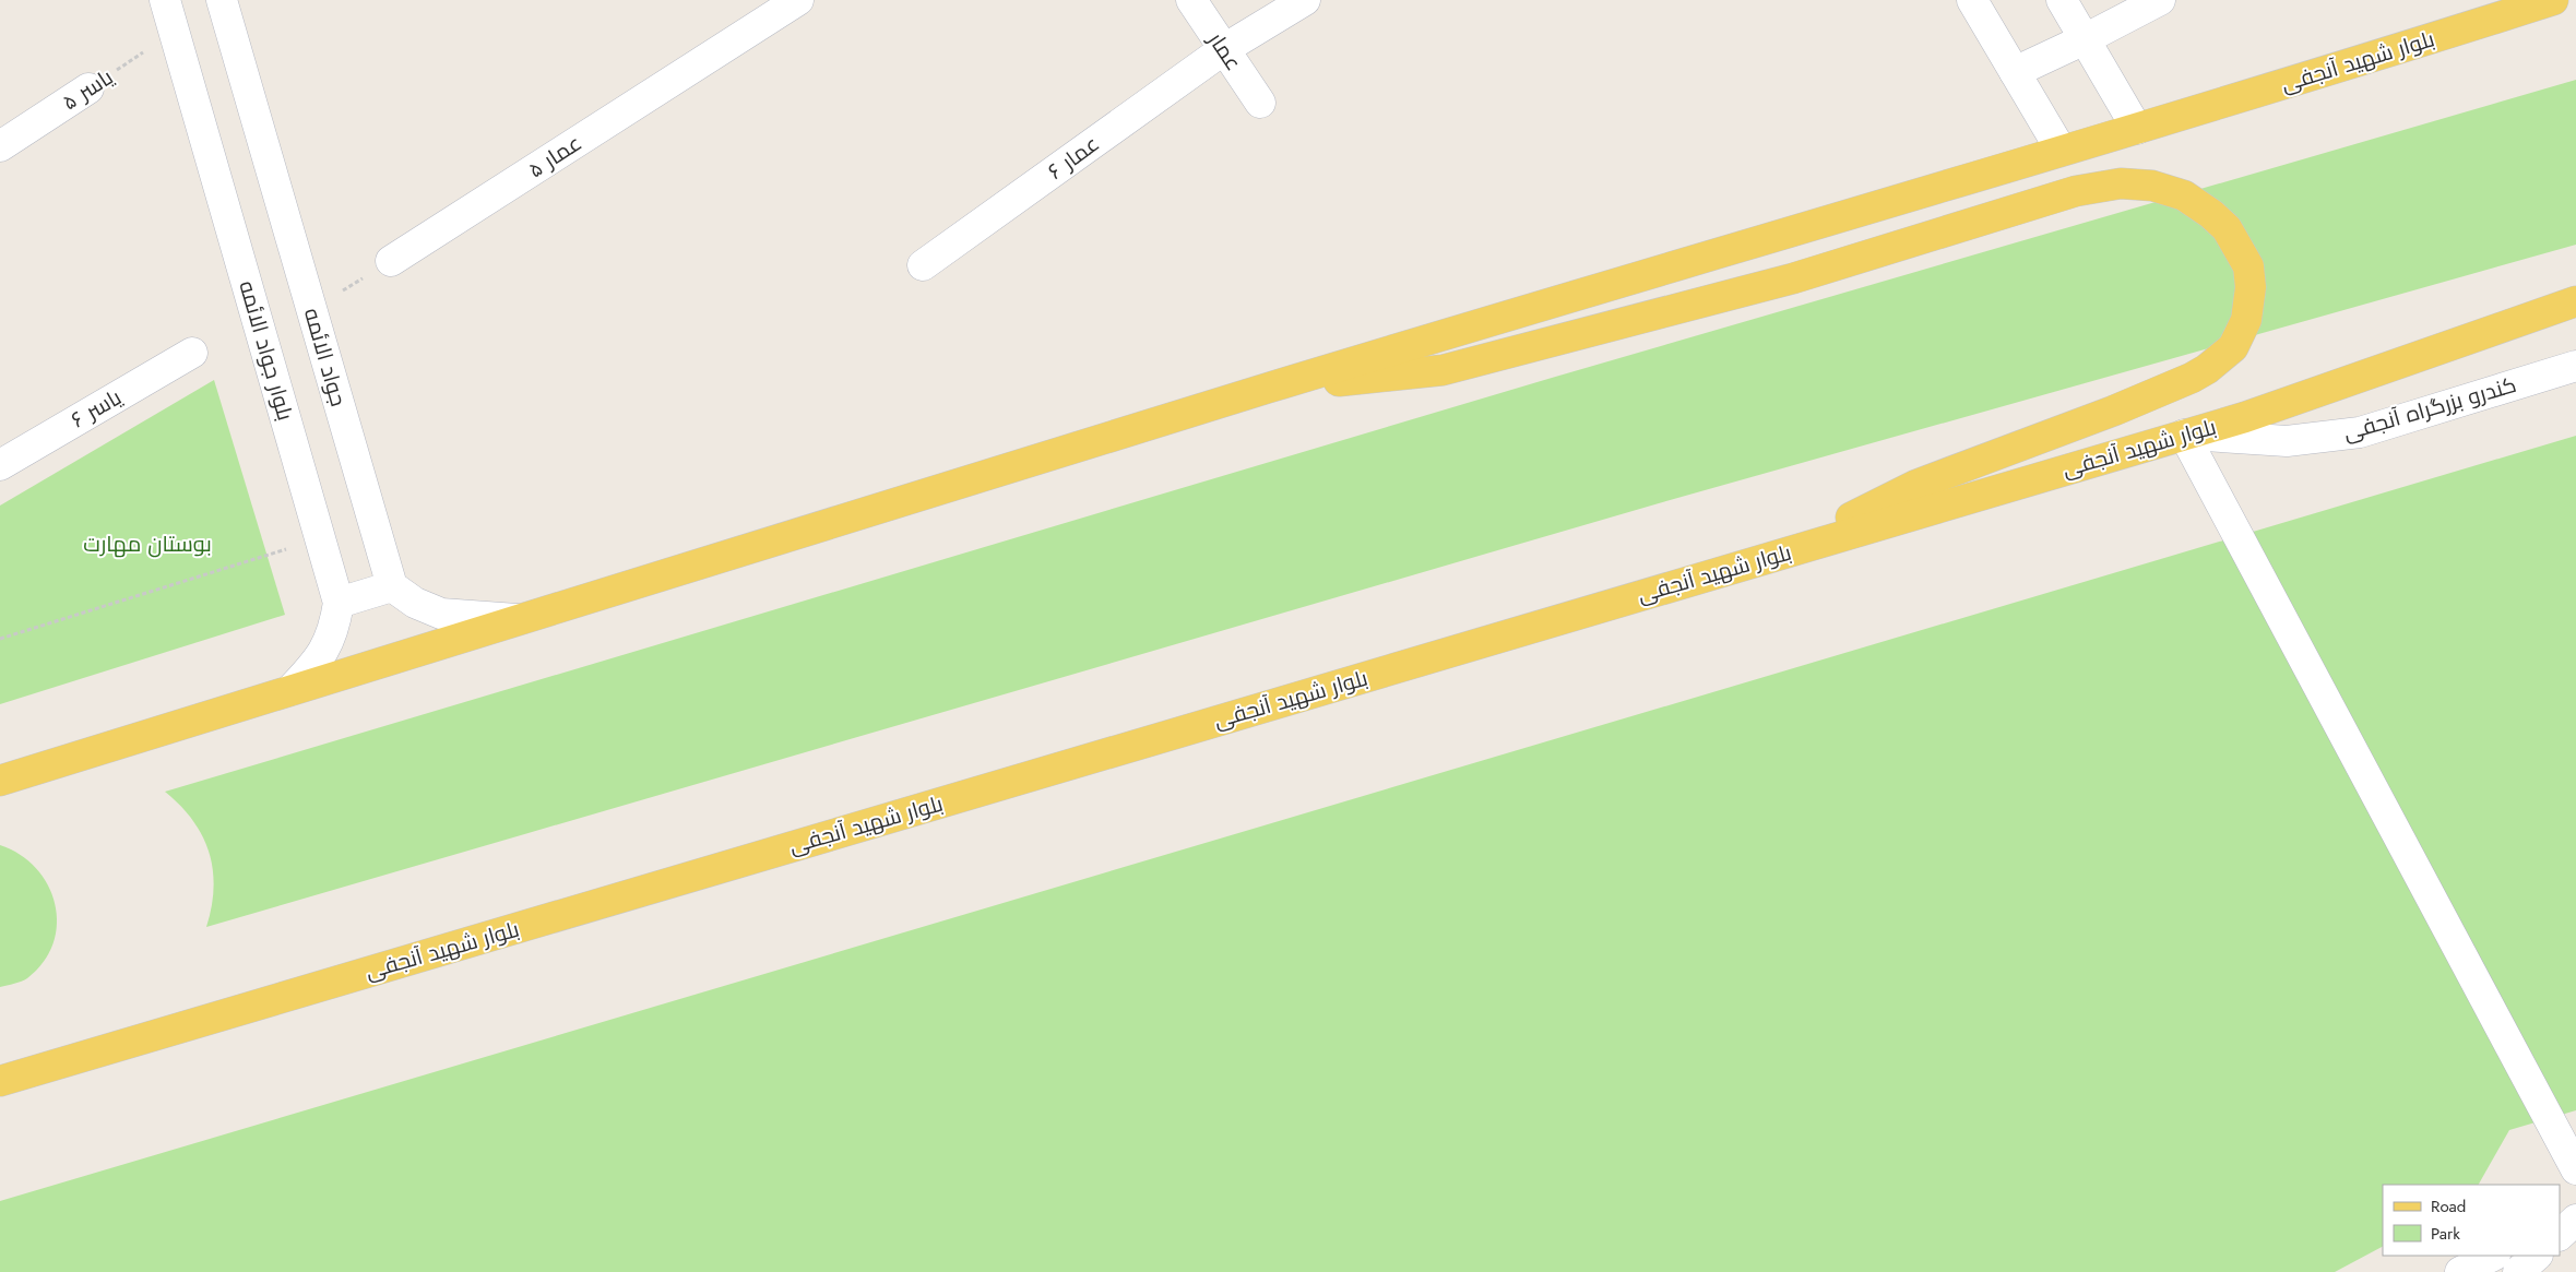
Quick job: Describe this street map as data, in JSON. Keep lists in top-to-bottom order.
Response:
{
  "streets": {
    "main road": ["بلوار شهید آنجفی"],
    "street": [
      "عمار",
      "یاسر ۵",
      "عمار ۵",
      "عمار ۶",
      "بلوار جواد الائمه",
      "جواد الائمه",
      "یاسر ۶",
      "کندرو بزرگراه آنجفی"
    ]
  },
  "crossings": [
    ["عمار", "عمار ۶"],
    ["بلوار شهید آنجفی", "بلوار جواد الائمه"],
    ["بلوار شهید آنجفی", "کندرو بزرگراه آنجفی"],
    ["یاسر ۵", "بلوار جواد الائمه"]
  ],
  "parks": ["بوستان مهارت"],
  "legend": ["Road", "Park"]
}
